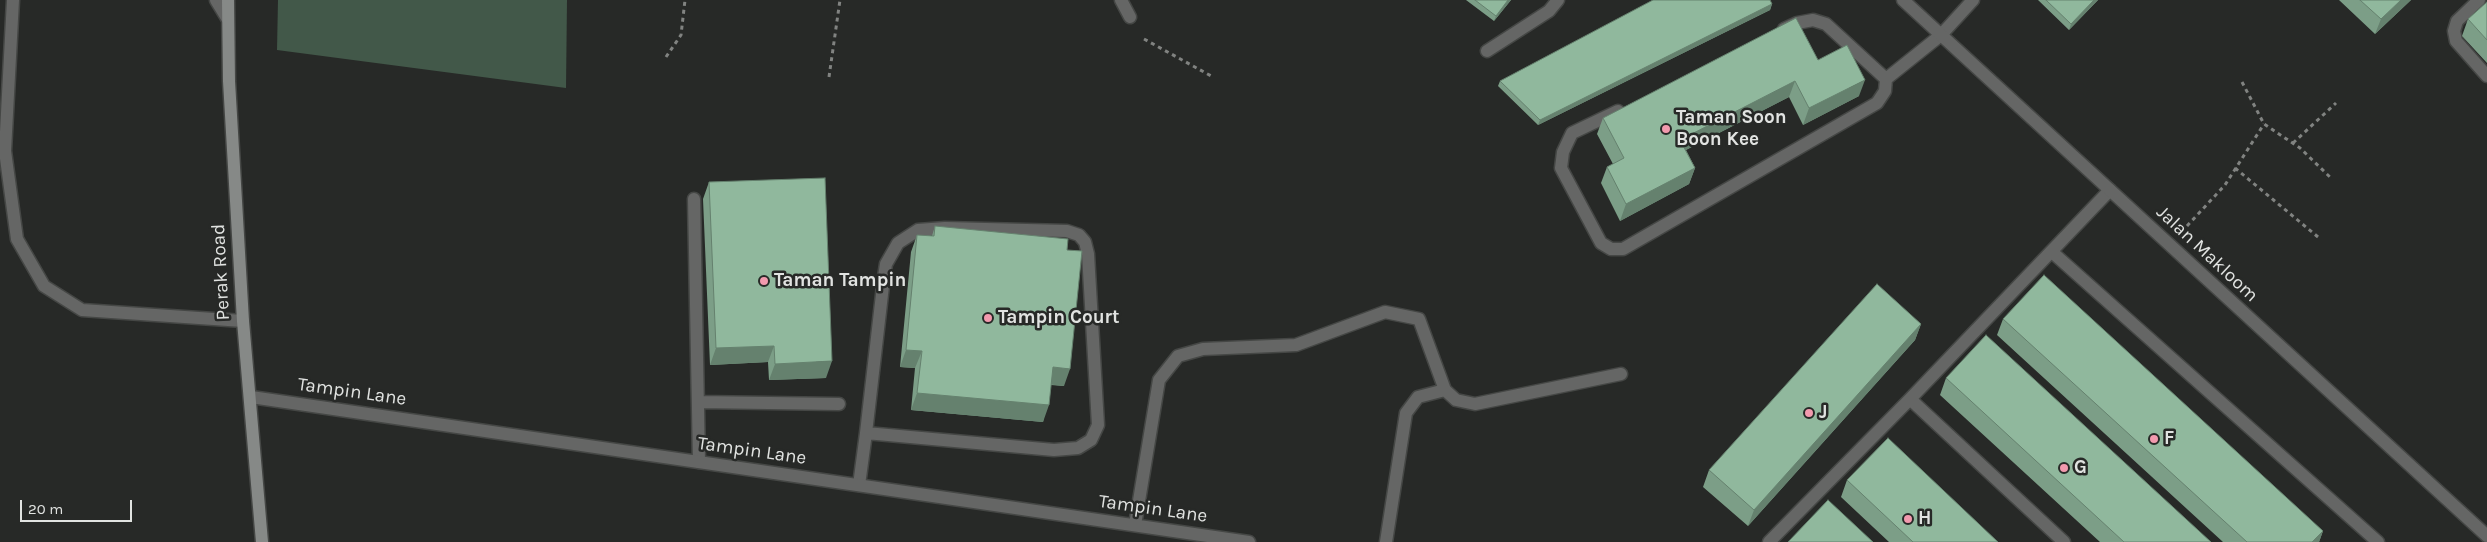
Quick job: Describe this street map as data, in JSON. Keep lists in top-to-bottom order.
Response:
{
  "streets": {
    "main road": ["Perak Road"],
    "street": ["Jalan Makloom", "Tampin Lane"]
  },
  "crossings": [
    ["Perak Road", "Tampin Lane"]
  ],
  "places": [
    "Taman Soon Boon Kee",
    "Taman Tampin",
    "Tampin Court",
    "J",
    "F",
    "G",
    "H"
  ],
  "scale_bar": "20 m"
}
